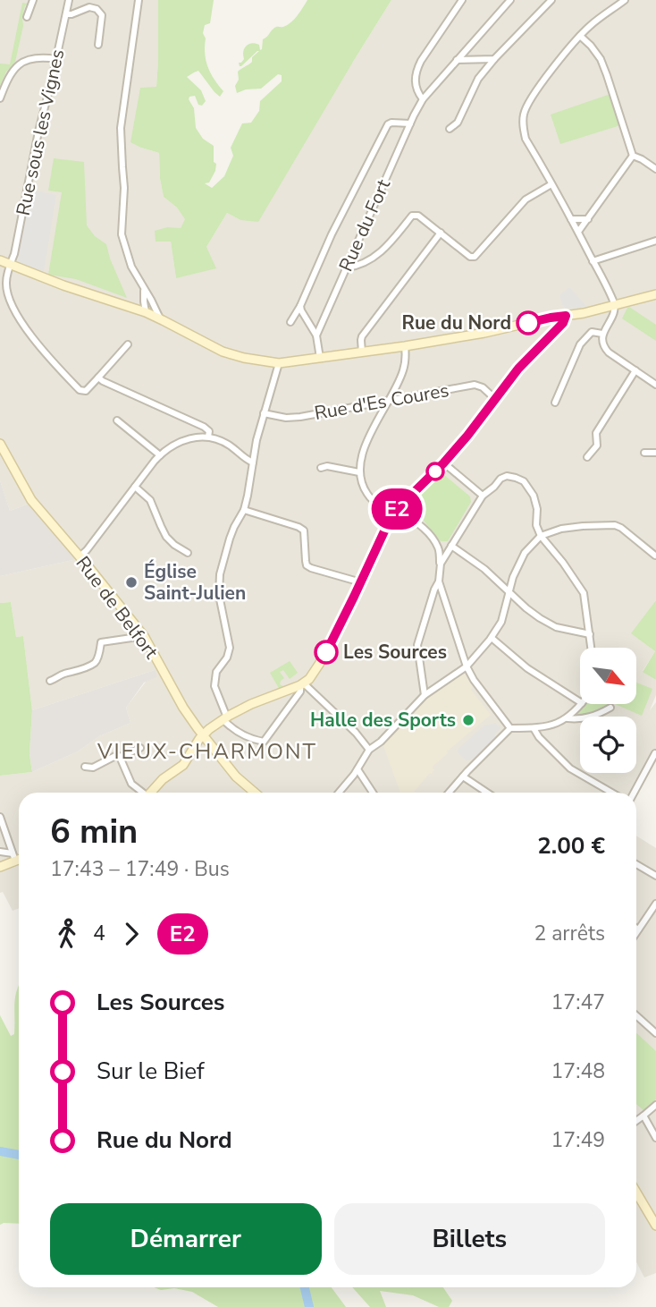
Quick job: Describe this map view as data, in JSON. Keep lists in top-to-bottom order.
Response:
{
  "streets": {
    "street": [
      "Rue sous les Vignes",
      "Rue du Fort",
      "Rue d'Es Coures",
      "Rue de Belfort"
    ]
  },
  "districts": ["VIEUX-CHARMONT"],
  "places": [
    "Rue du Nord",
    "Église Saint-Julien",
    "Les Sources",
    "Halle des Sports"
  ],
  "lines": ["bus line E2"],
  "north": "bottom right",
  "page": {
    "on_map": "E2",
    "heading": ["6 min", "17:43 – 17:49 · Bus", "2.00 €"],
    "legs": ["4", "E2", "2 arrêts"],
    "list": [
      {
        "name": "Les Sources",
        "value": "17:47"
      },
      {
        "name": "Sur le Bief",
        "value": "17:48"
      },
      {
        "name": "Rue du Nord",
        "value": "17:49"
      }
    ],
    "buttons": ["Démarrer", "Billets"]
  }
}
